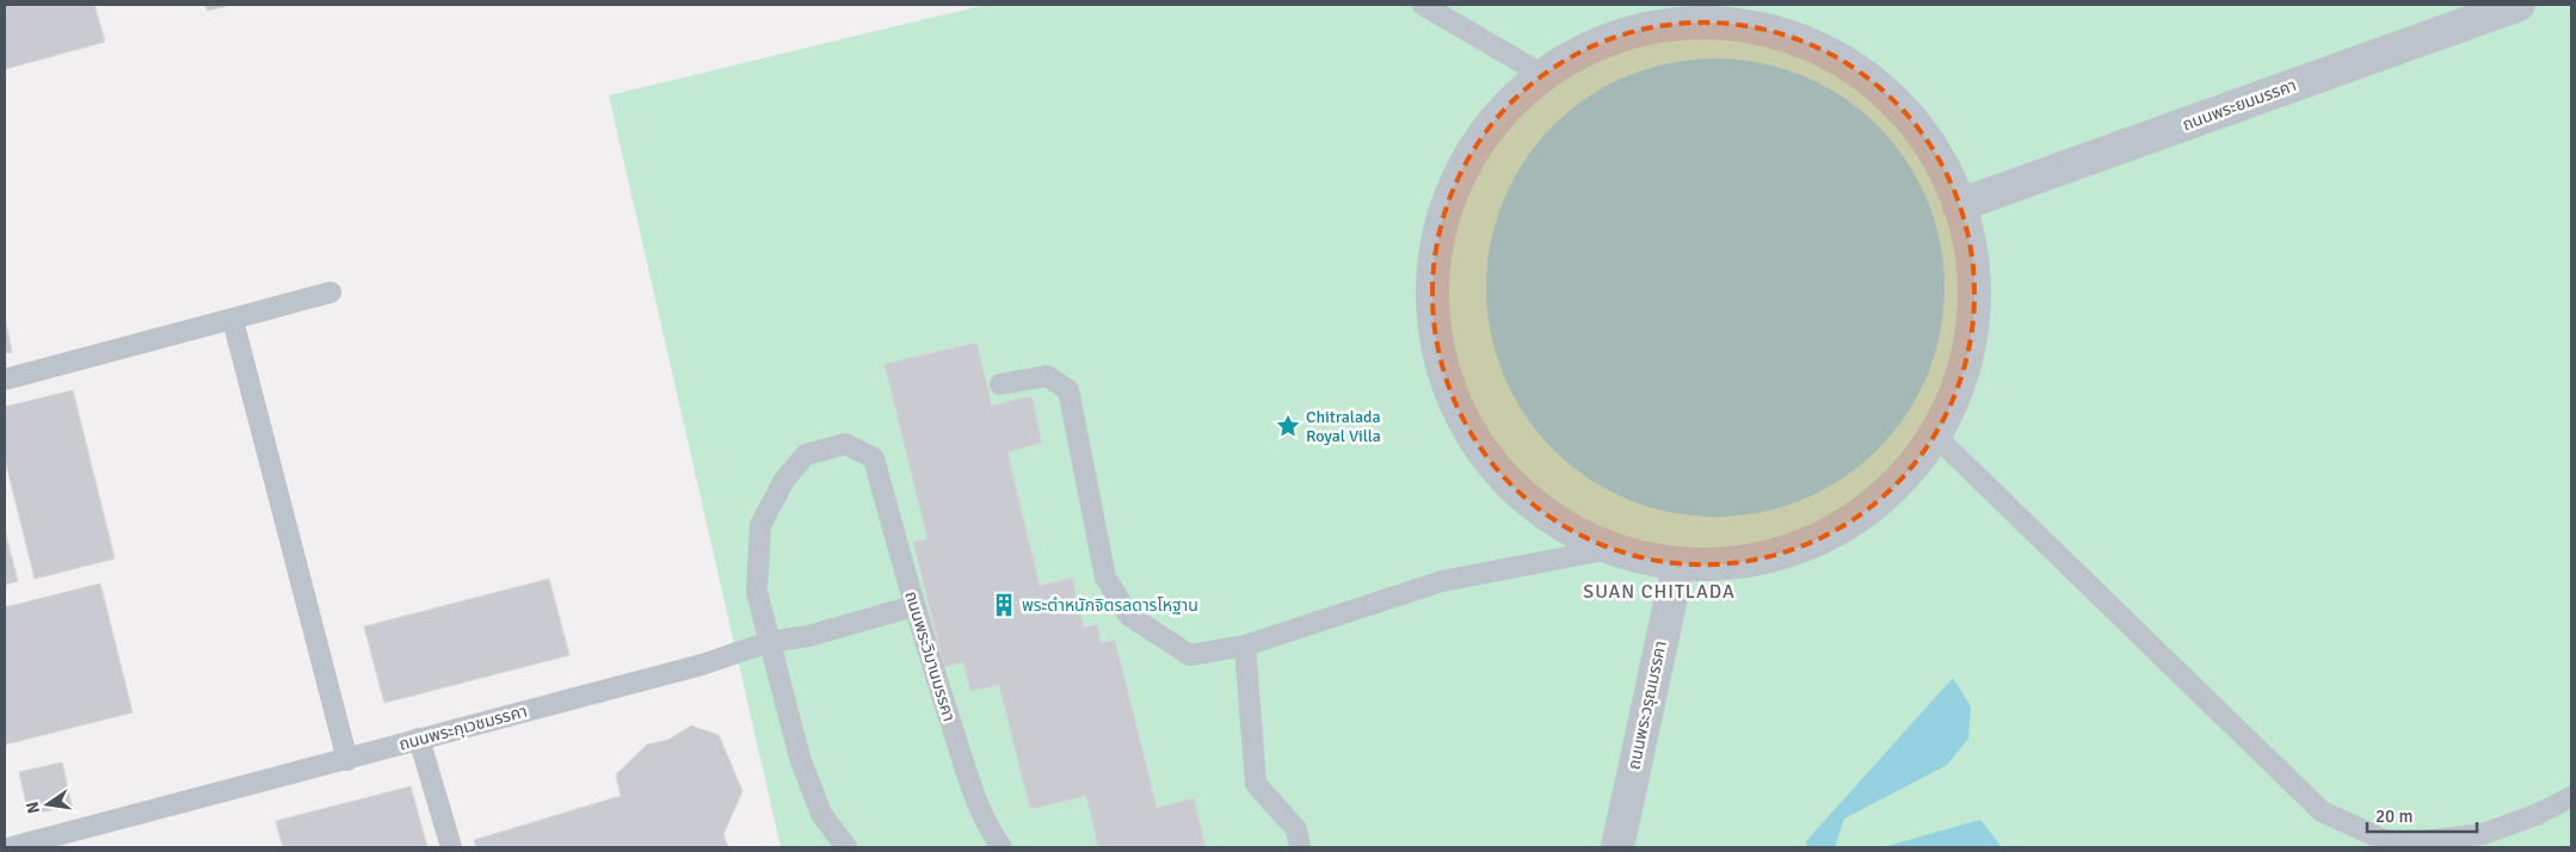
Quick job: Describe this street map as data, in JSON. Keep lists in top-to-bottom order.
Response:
{
  "streets": {
    "street": ["ถนนพระยมมรรคา", "ถนนพระวรุณมรรคา"],
    "lane": ["ถนนพระวิมานมรรคา", "ถนนพระกุเวชมรรคา"]
  },
  "crossings": [
    ["ถนนพระวิมานมรรคา", "ถนนพระกุเวชมรรคา"]
  ],
  "districts": ["SUAN CHITLADA"],
  "places": {
    "place": ["Chitralada Royal Villa"],
    "building": ["พระตำหนักจิตรลดารโหฐาน"]
  },
  "scale_bar": "20 m",
  "north": "left"
}
